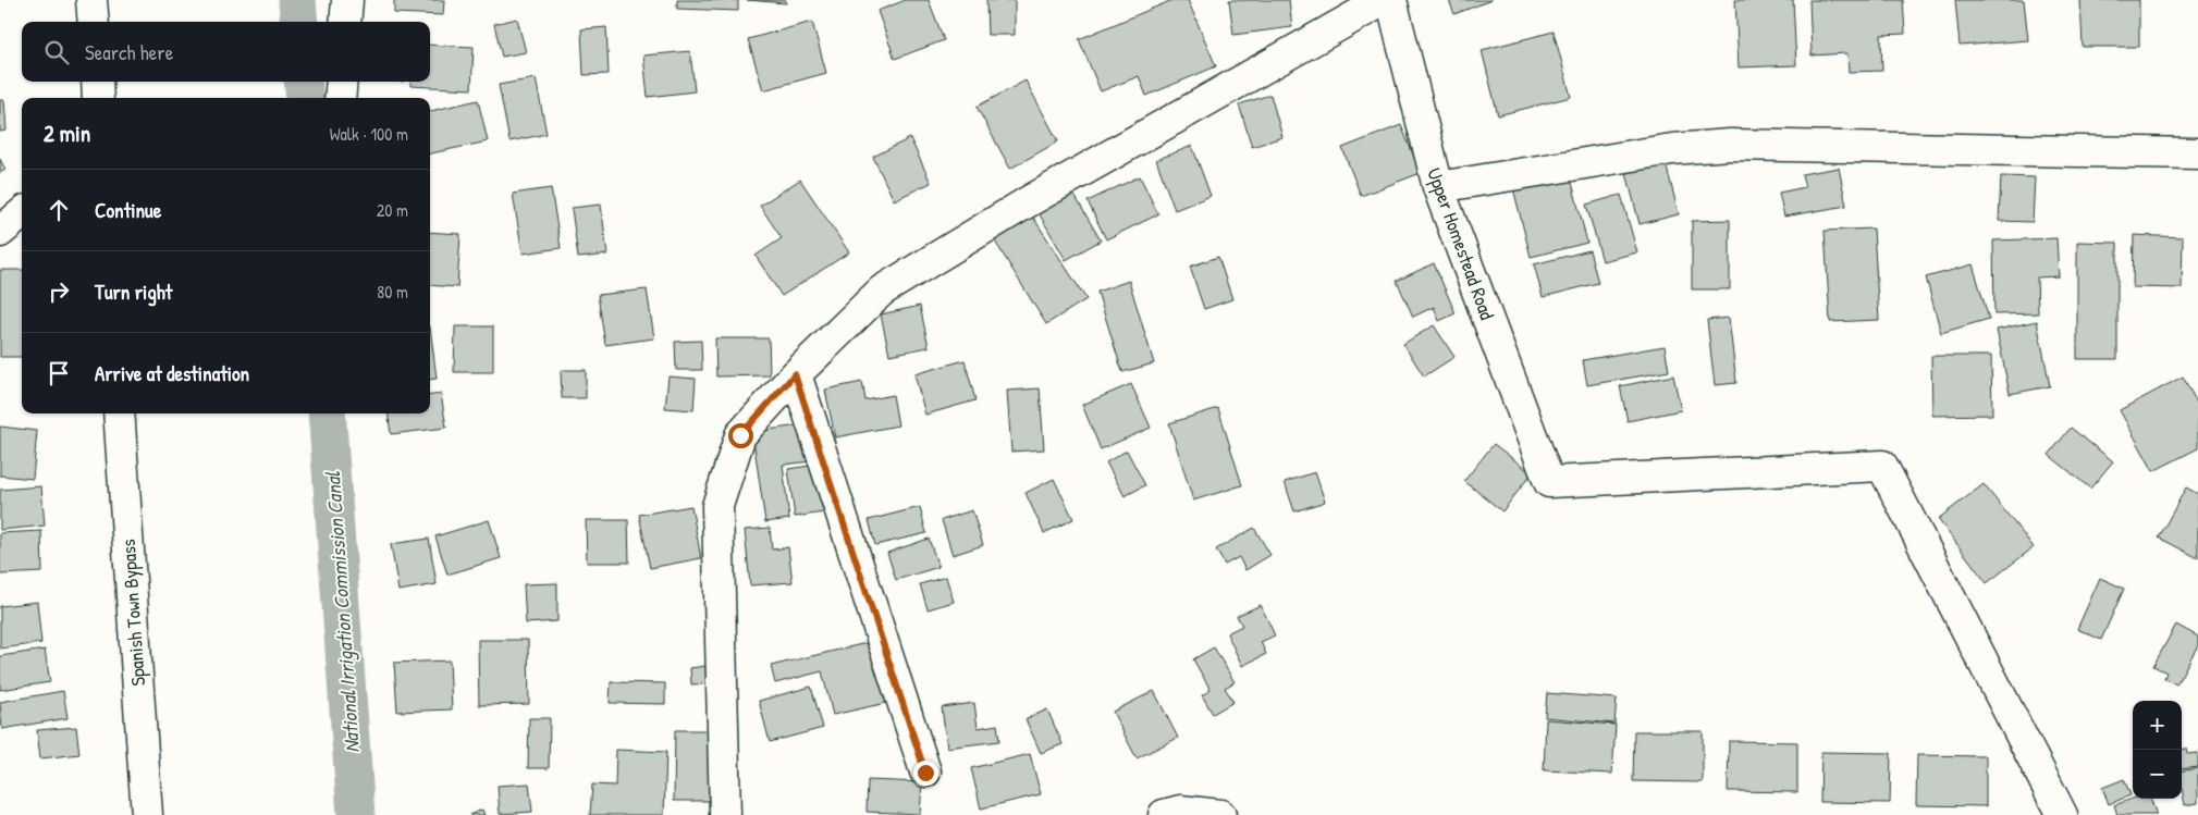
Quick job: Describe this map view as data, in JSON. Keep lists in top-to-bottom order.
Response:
{
  "streets": {
    "street": ["Upper Homestead Road", "Spanish Town Bypass"]
  },
  "water": ["National Irrigation Commission Canal"],
  "page": {
    "search": "Search here",
    "heading": ["2 min", "Walk · 100 m"],
    "list": [
      ["Continue", "20 m"],
      ["Turn right", "80 m"],
      "Arrive at destination"
    ],
    "map_buttons": ["+", "−"]
  }
}
